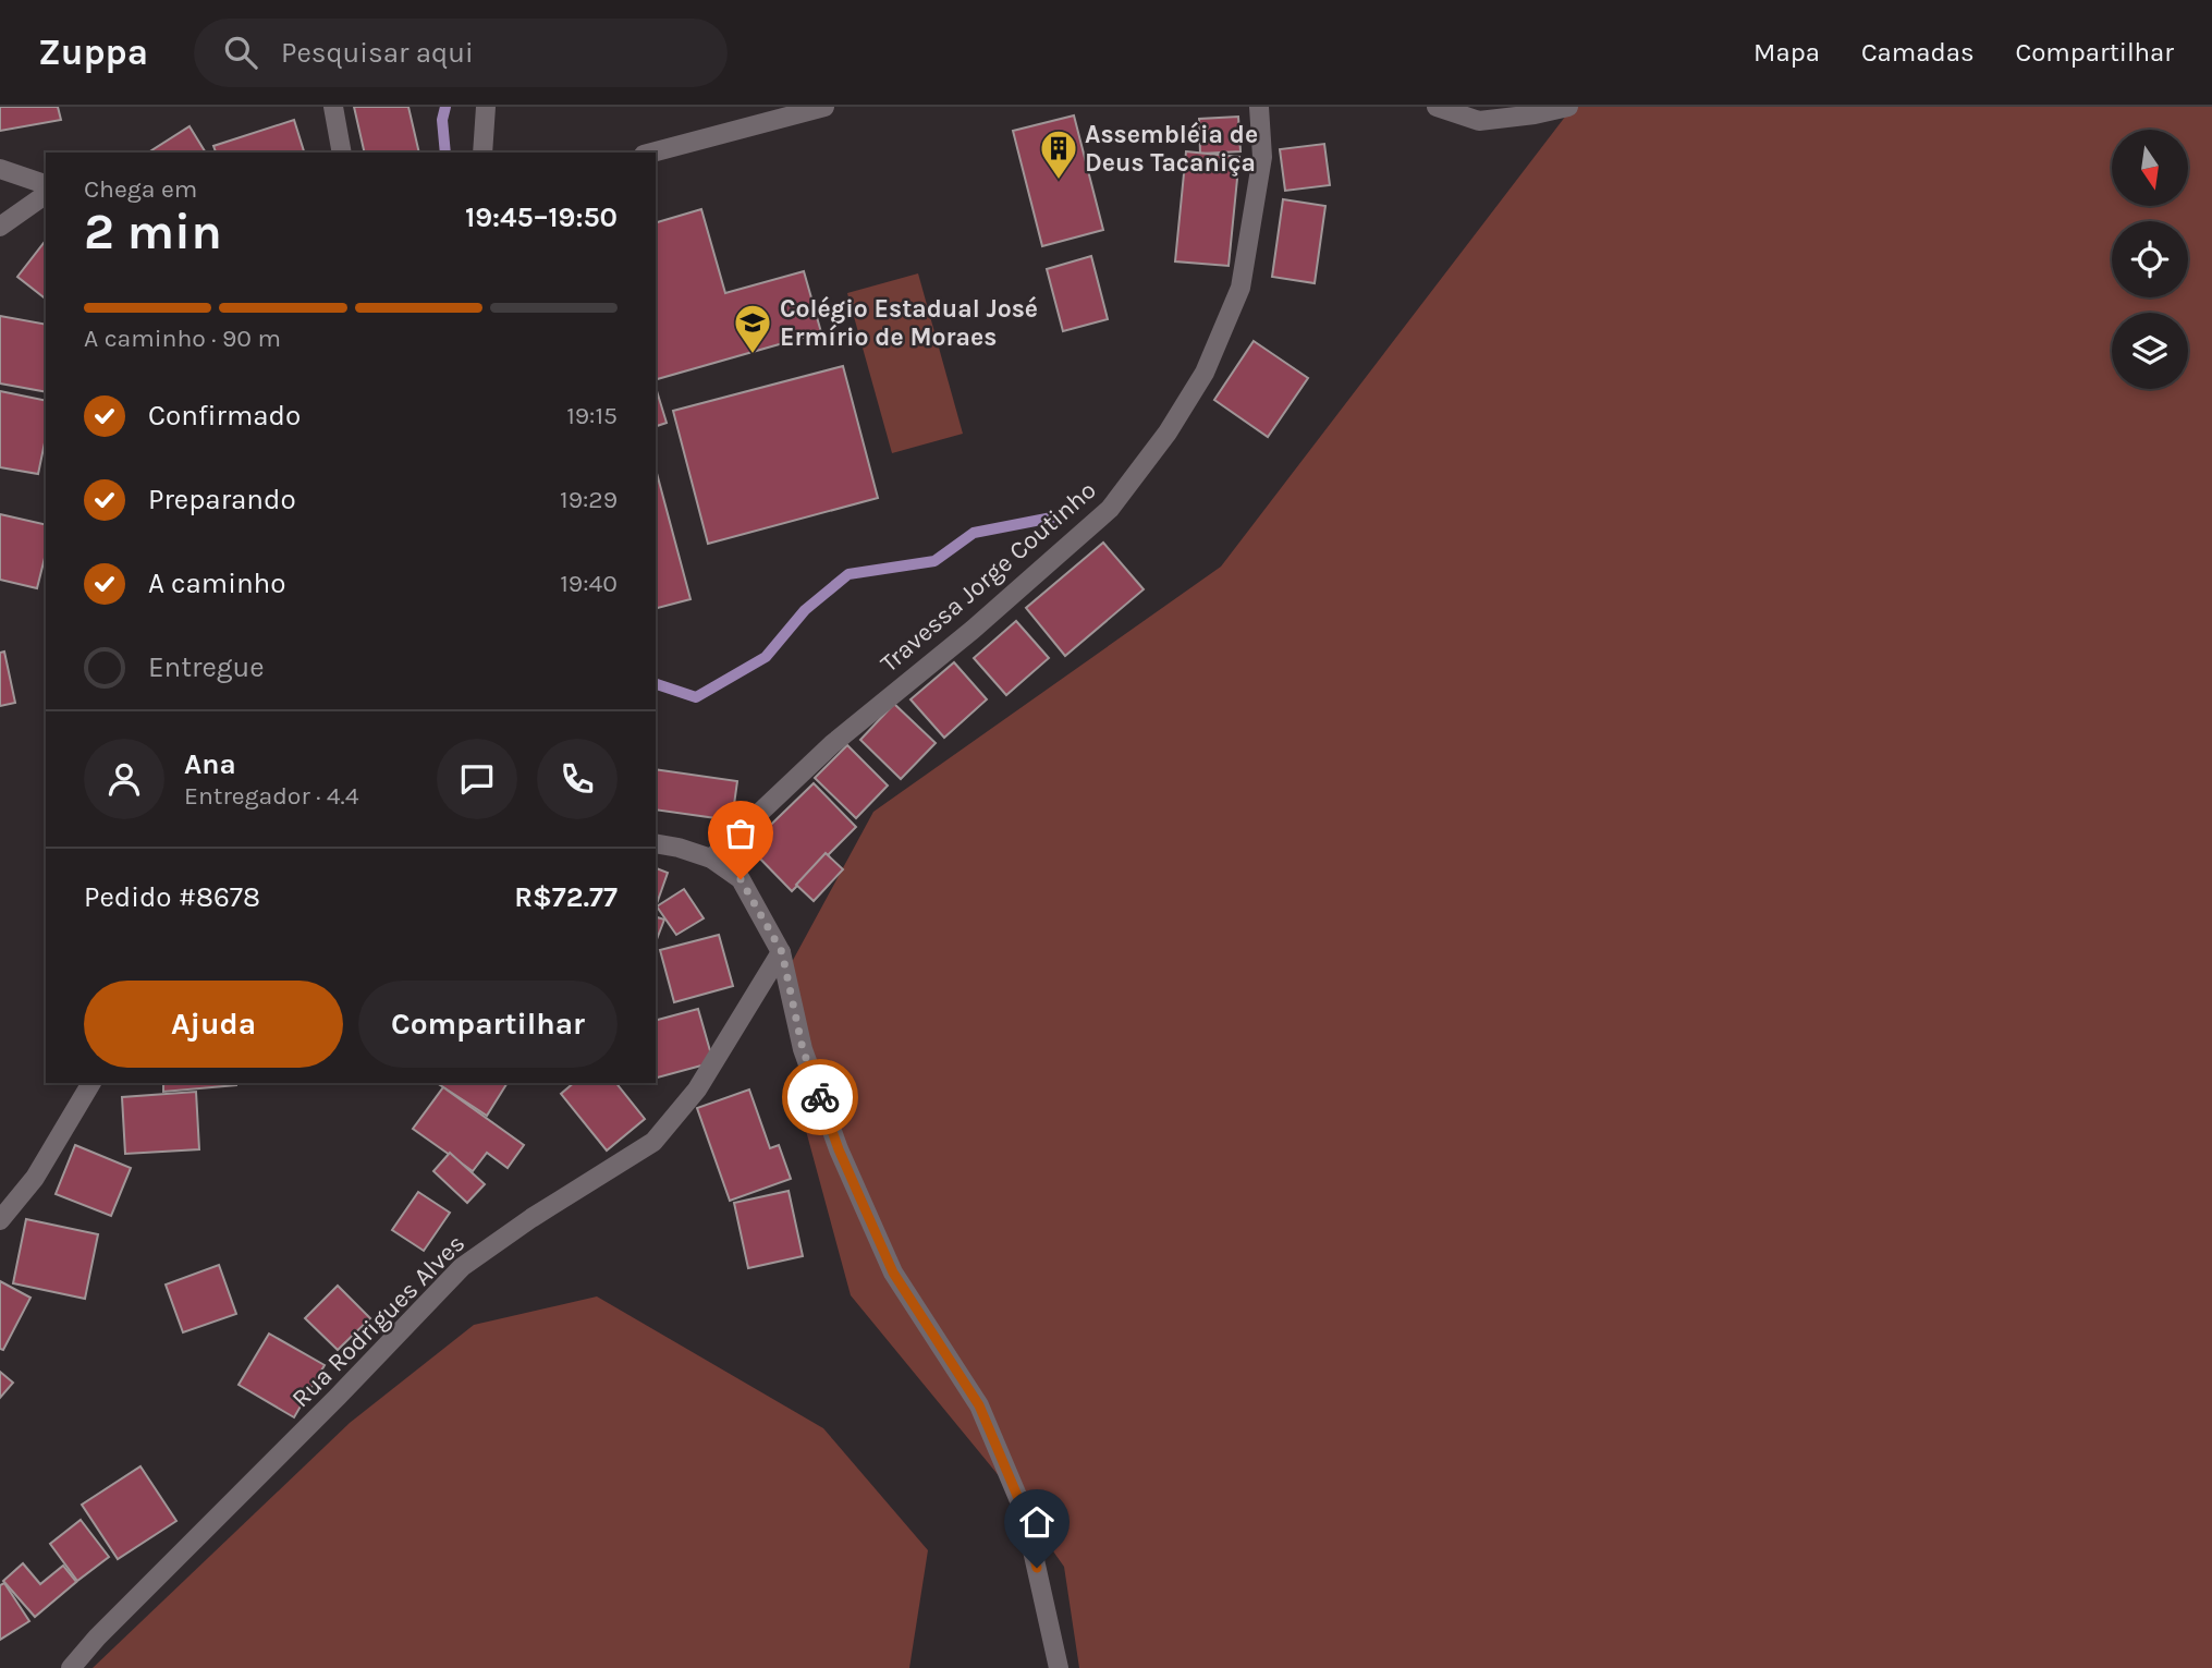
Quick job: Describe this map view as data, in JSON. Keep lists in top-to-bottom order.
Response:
{
  "streets": {
    "street": ["Travessa Jorge Coutinho", "Rua Rodrigues Alves"]
  },
  "places": {
    "building": ["Assembléia de Deus Tacaniça"],
    "school or university": ["Colégio Estadual José Ermírio de Moraes"]
  },
  "north": "bottom",
  "page": {
    "header": "Zuppa",
    "search": "Pesquisar aqui",
    "nav": ["Mapa", "Camadas", "Compartilhar"],
    "heading": ["2 min", "Chega em", "19:45–19:50"],
    "panel": [
      "Ana",
      "Entregador · 4.4",
      "Pedido #8678",
      "R$72.77"
    ],
    "bar": "A caminho · 90 m",
    "list": [
      ["Confirmado", "19:15"],
      ["Preparando", "19:29"],
      ["A caminho", "19:40"],
      "Entregue"
    ],
    "buttons": ["Ajuda", "Compartilhar"]
  }
}
